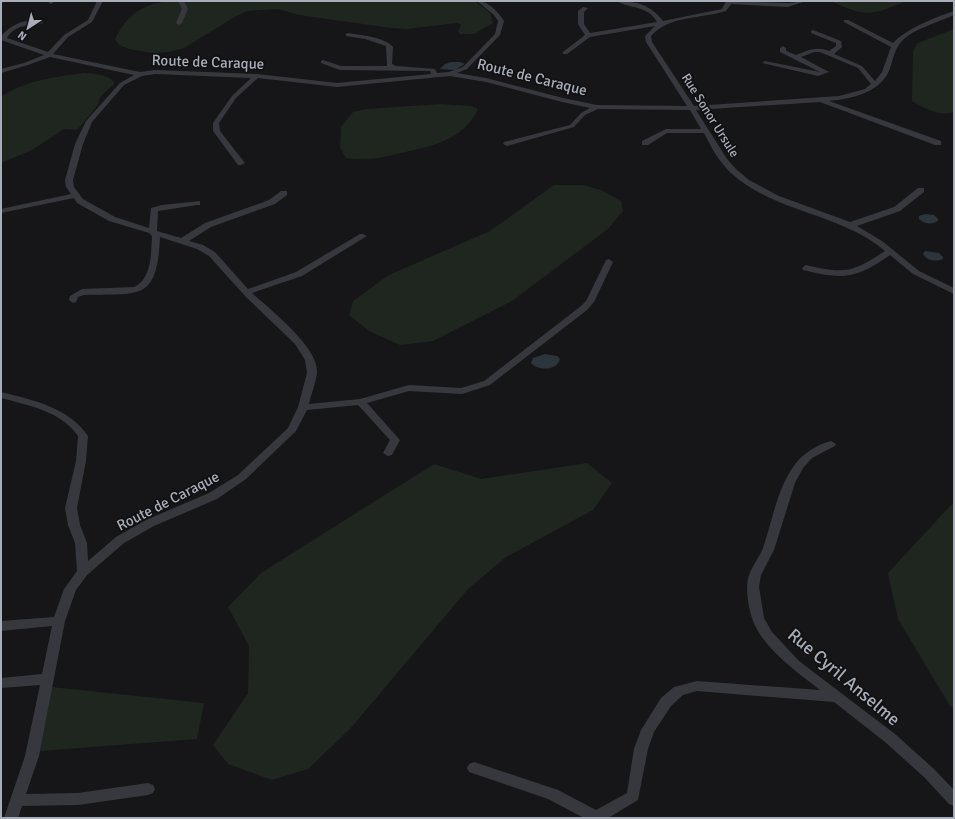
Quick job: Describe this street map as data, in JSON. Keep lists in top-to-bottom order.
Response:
{
  "streets": {
    "street": ["Route de Caraque", "Rue Sonor Ursule", "Rue Cyril Anselme"]
  },
  "crossings": [
    ["Route de Caraque", "Rue Sonor Ursule"]
  ],
  "north": "bottom left"
}
